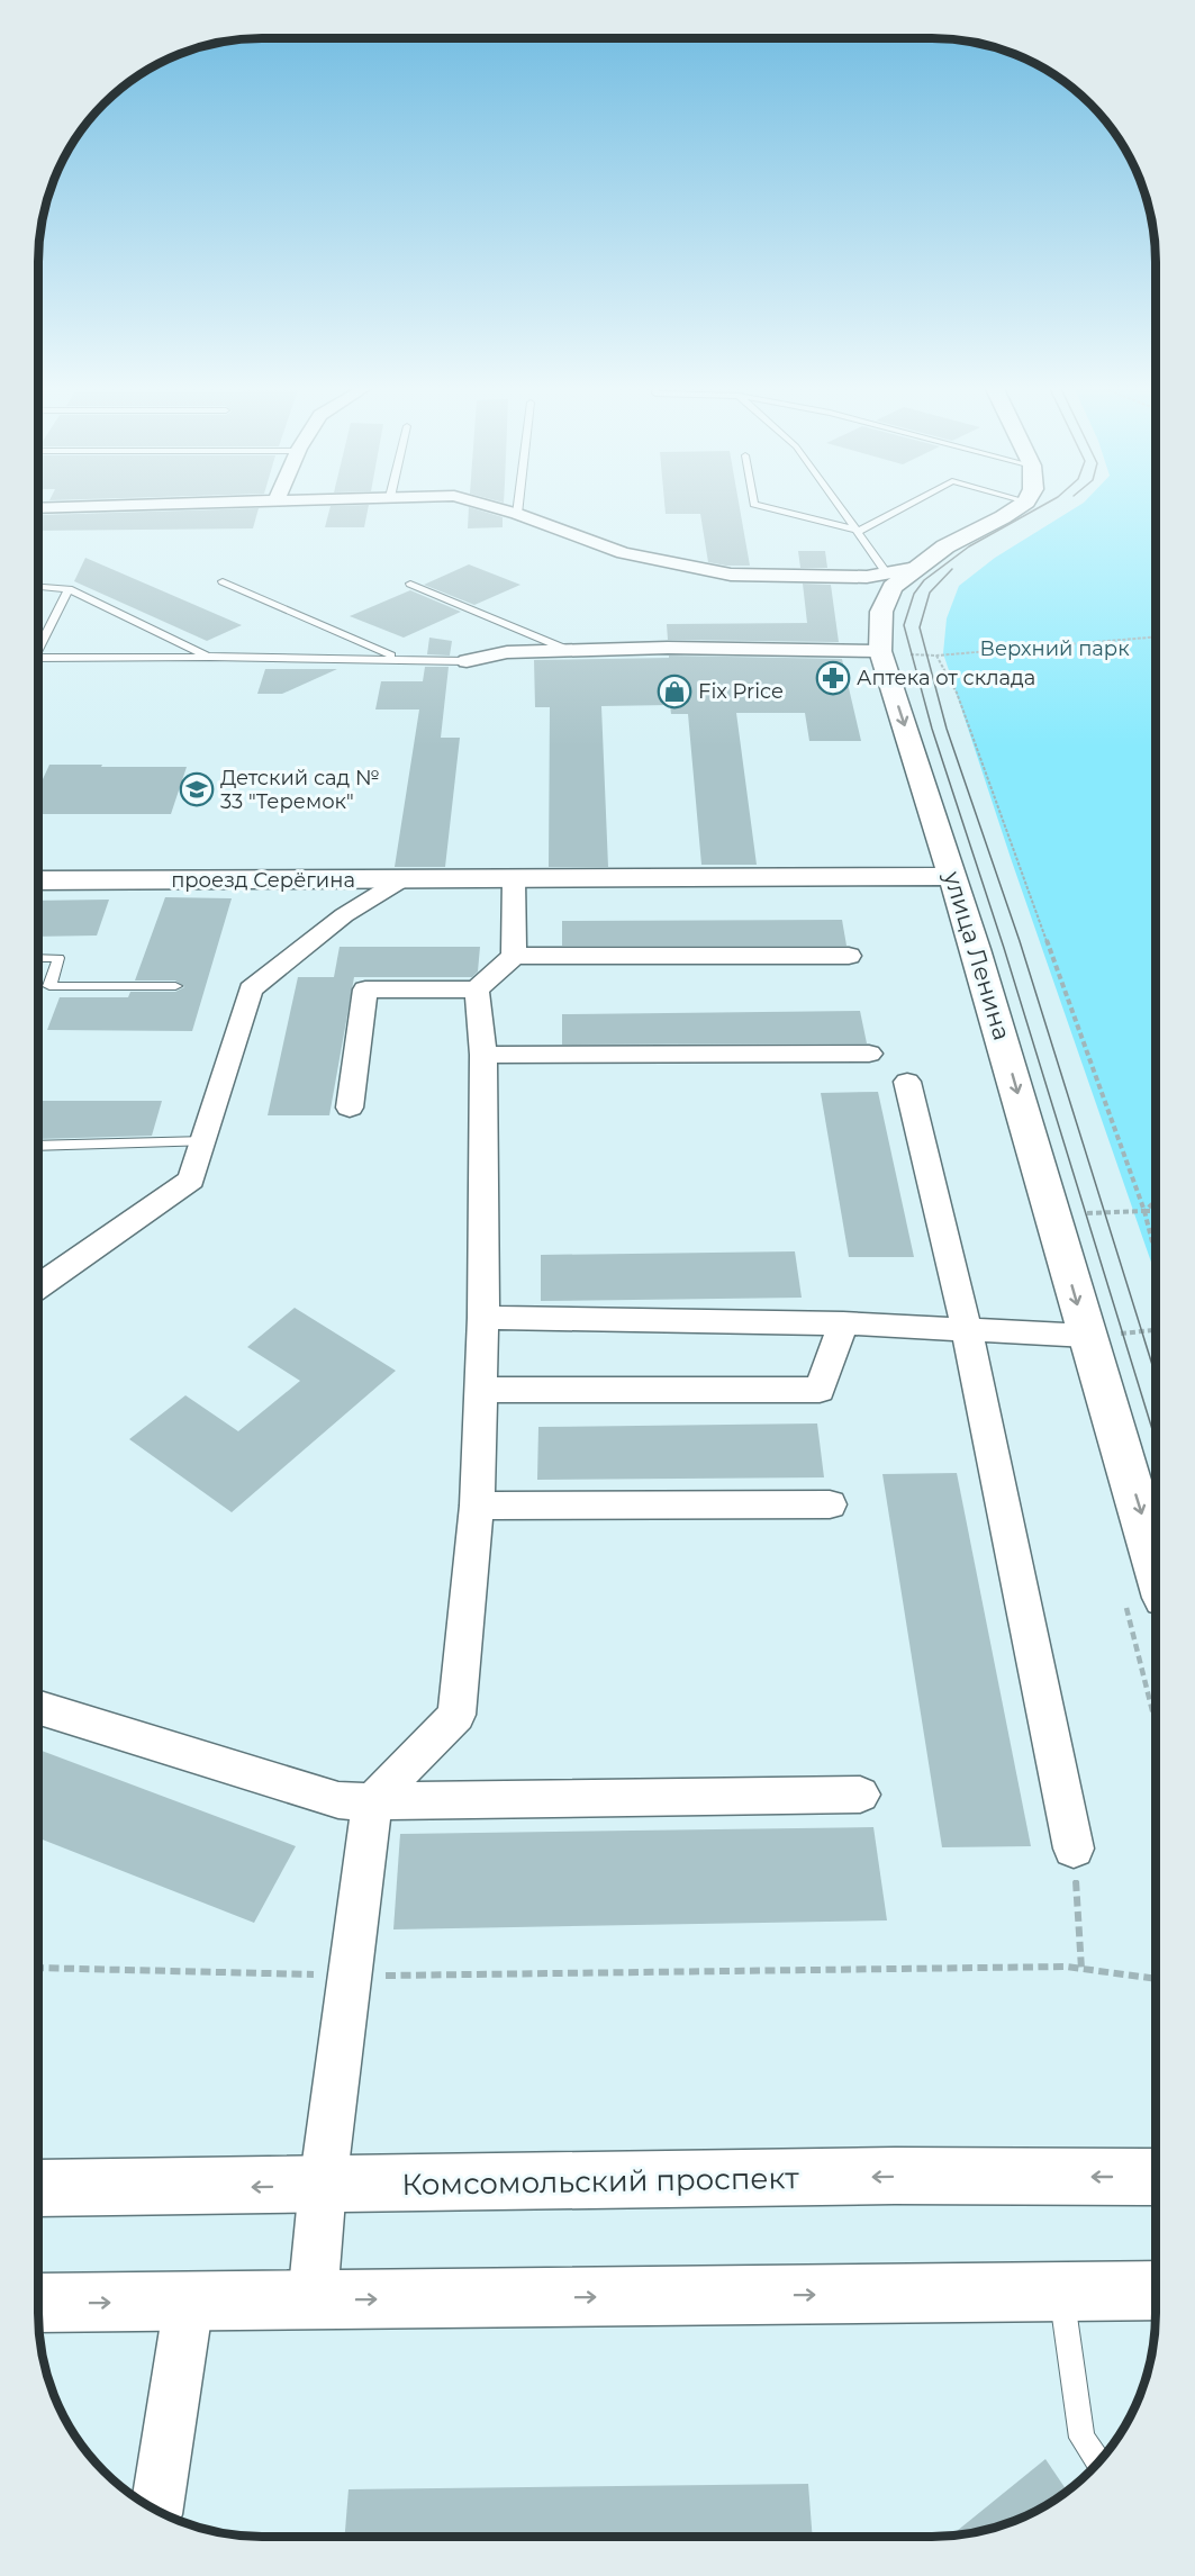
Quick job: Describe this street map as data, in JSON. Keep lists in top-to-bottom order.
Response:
{
  "streets": {
    "street": ["проезд Серёгина", "улица Ленина", "Комсомольский проспект"]
  },
  "crossings": [
    ["проезд Серёгина", "улица Ленина"]
  ],
  "parks": ["Верхний парк"],
  "places": {
    "pharmacy": ["Аптека от склада"],
    "shop": ["Fix Price"],
    "school or university": ["Детский сад № 33 \"Теремок\""]
  }
}
